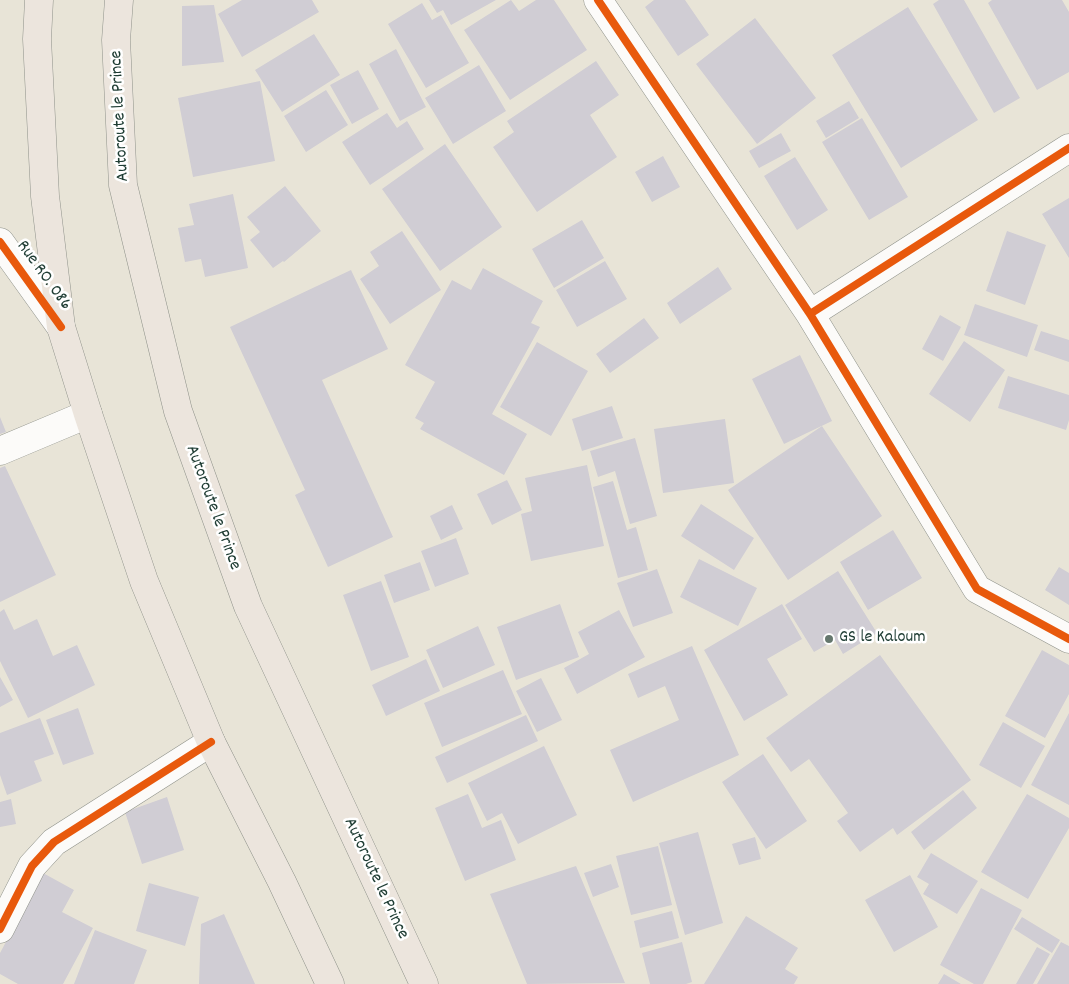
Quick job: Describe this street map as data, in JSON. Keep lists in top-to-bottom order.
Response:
{
  "streets": {
    "main road": ["Autoroute le Prince"],
    "street": ["Rue RO. 086"]
  },
  "places": ["GS le Kaloum"]
}
